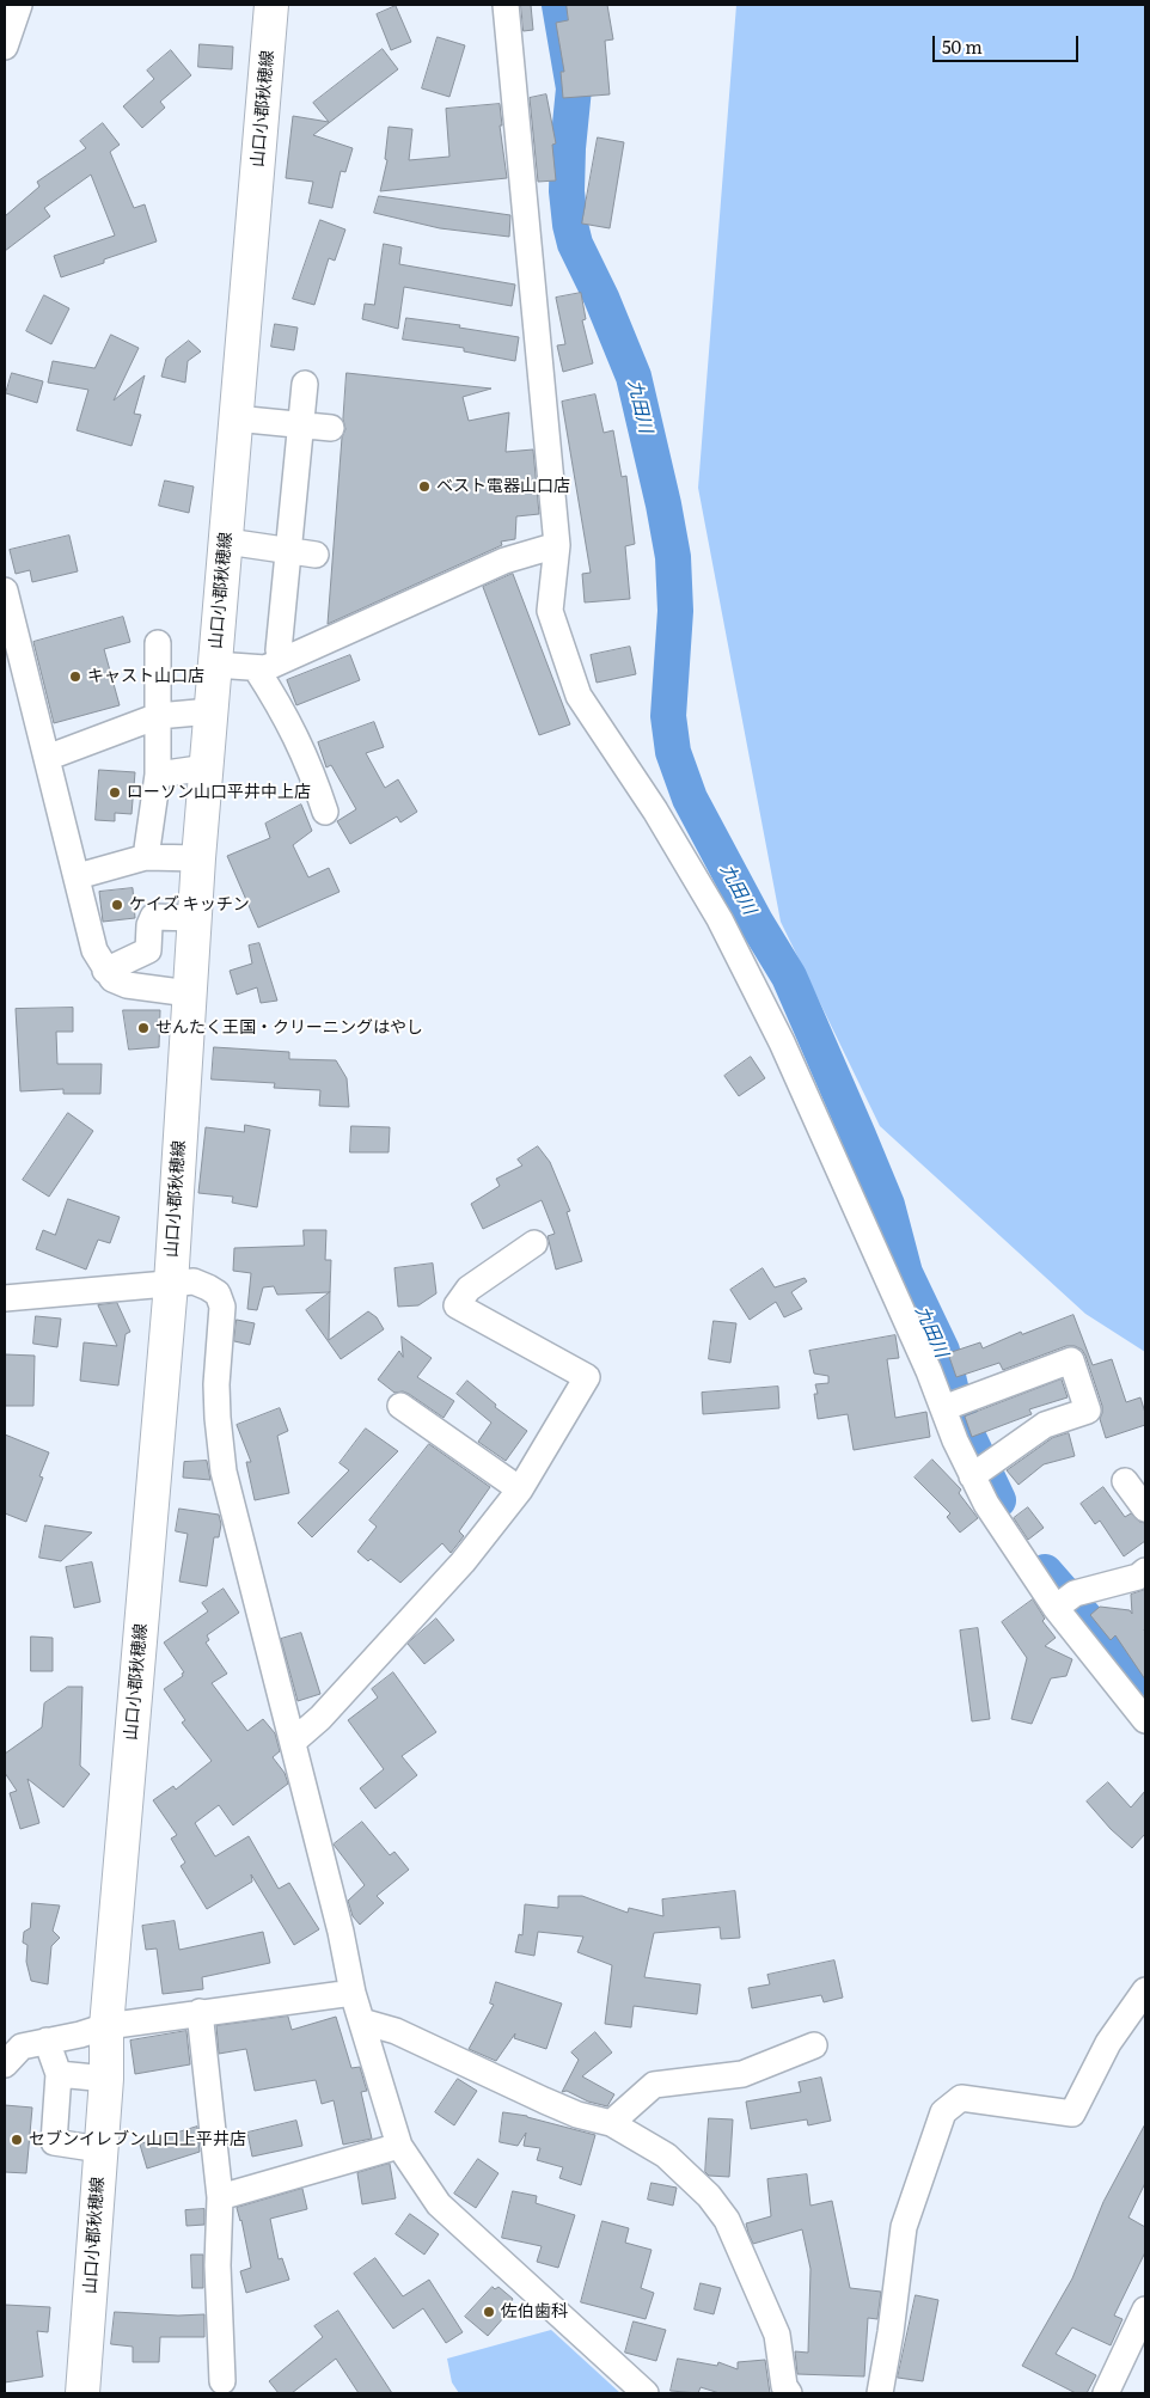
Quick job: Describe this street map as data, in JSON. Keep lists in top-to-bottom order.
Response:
{
  "streets": {
    "main road": ["山口小郡秋穂線"]
  },
  "water": ["九田川"],
  "places": [
    "ベスト電器山口店",
    "キャスト山口店",
    "ローソン山口平井中上店",
    "ケイズ キッチン",
    "せんたく王国・クリーニングはやし",
    "セブンイレブン山口上平井店",
    "佐伯歯科"
  ],
  "scale_bar": "50 m"
}
